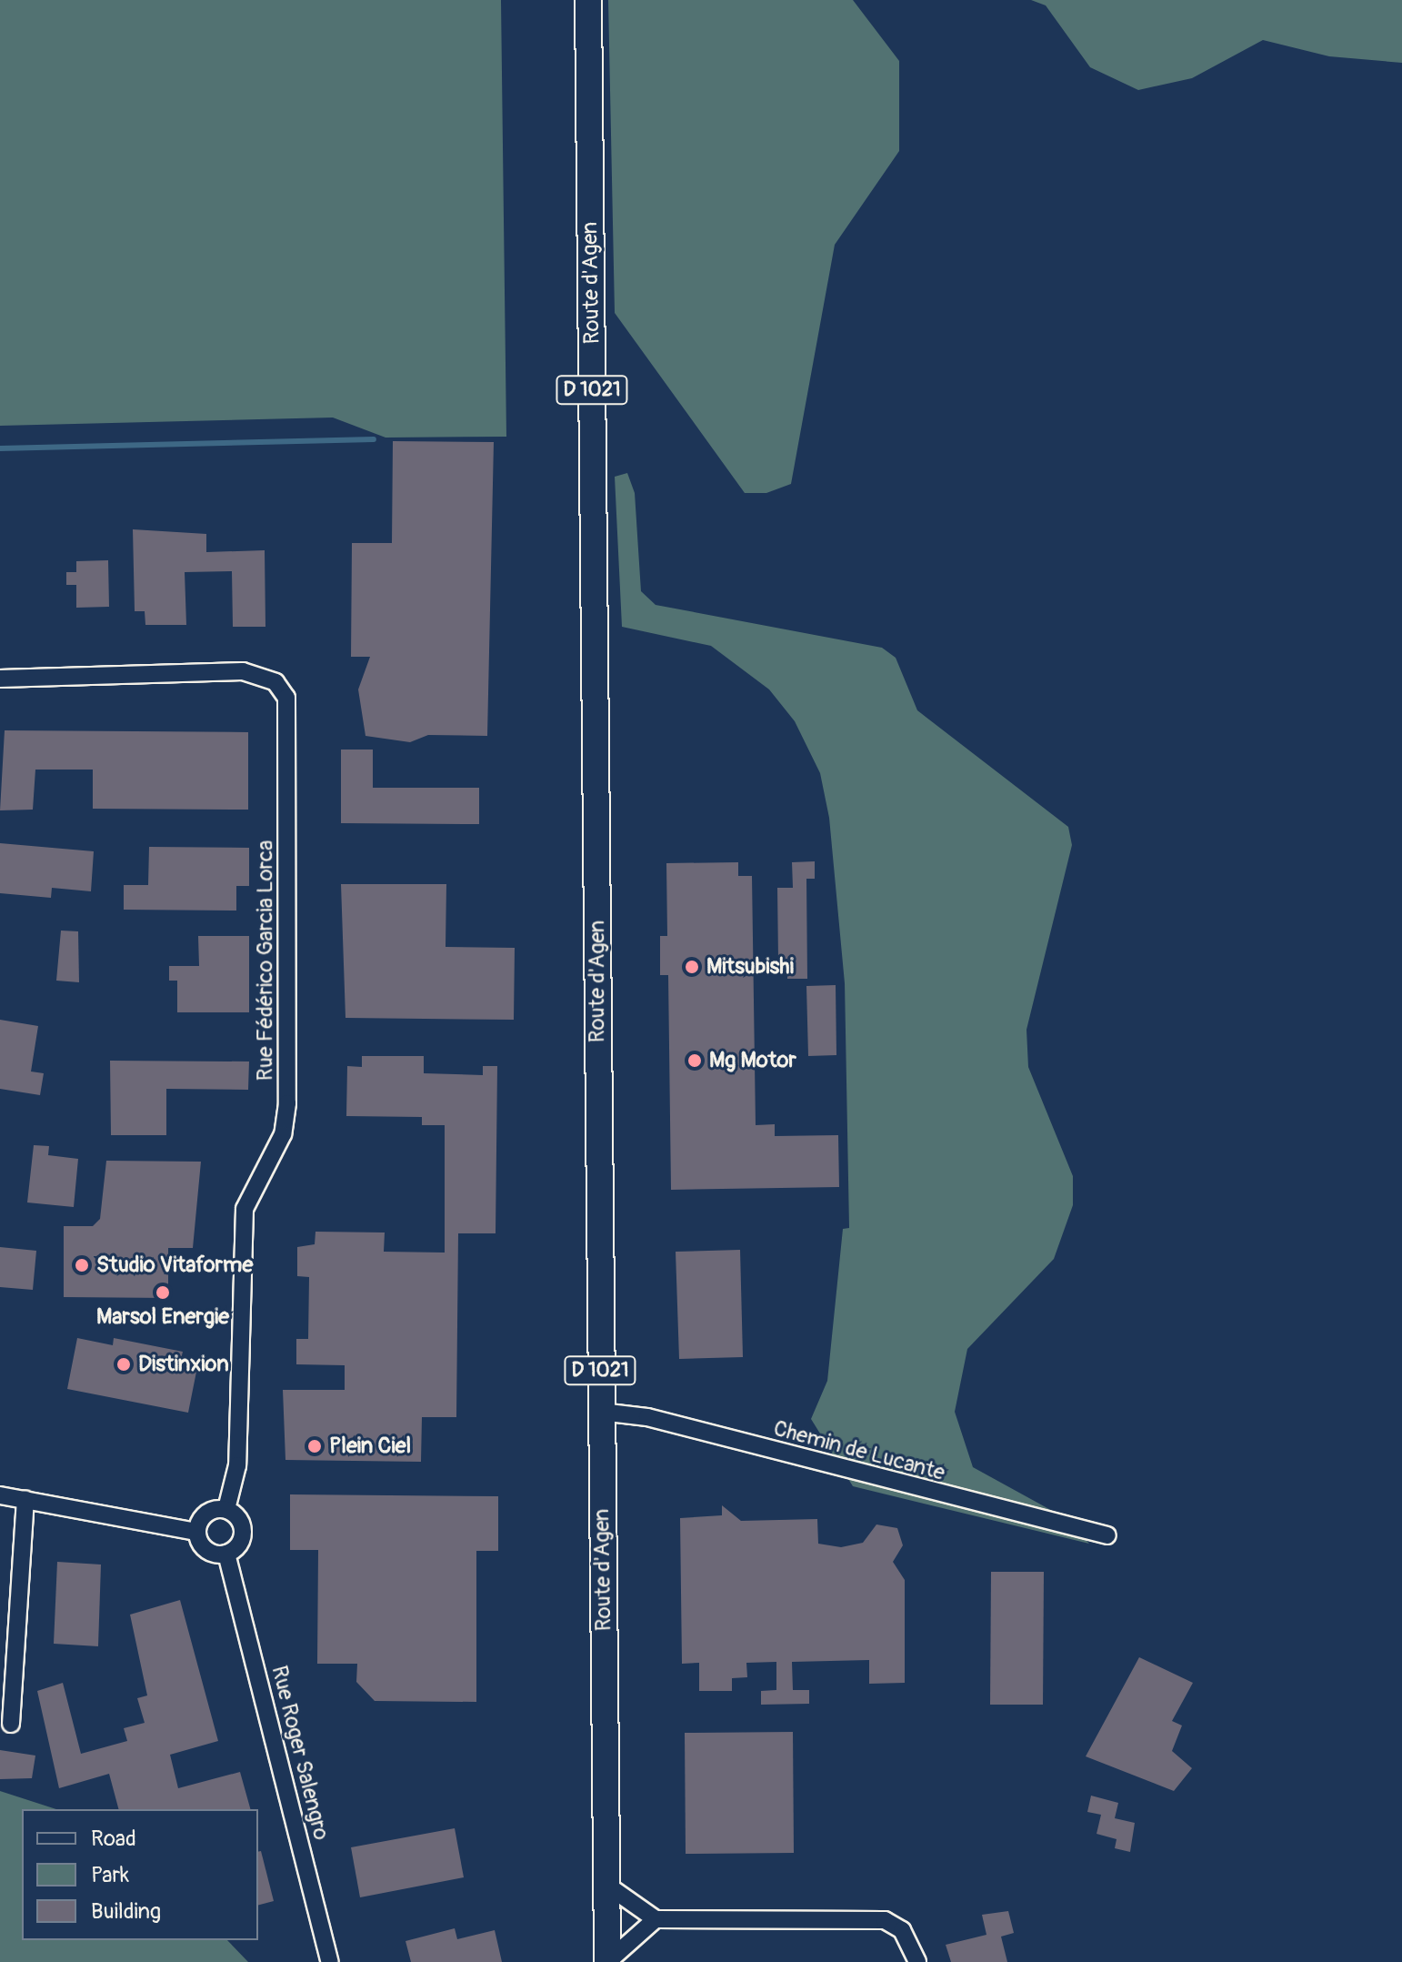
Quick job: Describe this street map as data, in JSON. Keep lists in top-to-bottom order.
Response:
{
  "streets": {
    "main road": ["Route d'Agen", "D 1021"],
    "street": ["Rue Fédérico Garcia Lorca", "Chemin de Lucante", "Rue Roger Salengro"]
  },
  "crossings": [
    ["Route d'Agen", "Chemin de Lucante"],
    ["Rue Fédérico Garcia Lorca", "Rue Roger Salengro"]
  ],
  "places": [
    "Mitsubishi",
    "Mg Motor",
    "Studio Vitaforme",
    "Marsol Energie",
    "Distinxion",
    "Plein Ciel"
  ],
  "legend": ["Road", "Park", "Building"]
}
